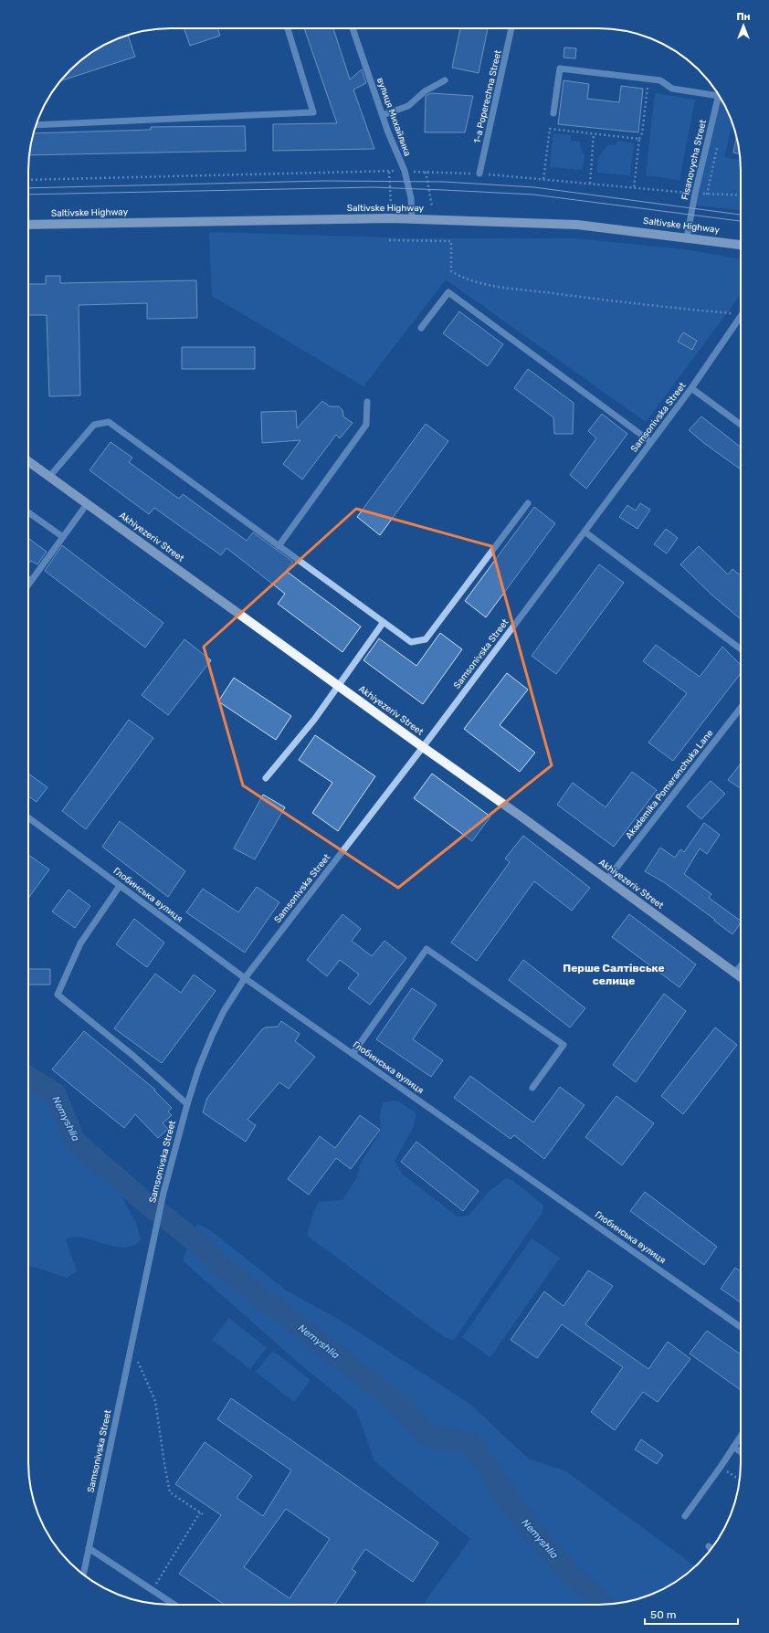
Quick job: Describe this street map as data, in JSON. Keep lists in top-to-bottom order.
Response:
{
  "streets": {
    "main road": ["Saltivske Highway", "Akhiyezeriv Street"],
    "street": [
      "1-a Poperechna Street",
      "вулиця Михайлика",
      "Fisanovycha Street",
      "Samsonivska Street",
      "Akademika Pomeranchuka Lane",
      "Глобинська вулиця"
    ]
  },
  "crossings": [
    ["вулиця Михайлика", "Saltivske Highway"],
    ["Fisanovycha Street", "Saltivske Highway"],
    ["Samsonivska Street", "Akhiyezeriv Street"],
    ["Samsonivska Street", "Глобинська вулиця"],
    ["Akhiyezeriv Street", "Akademika Pomeranchuka Lane"]
  ],
  "districts": ["Перше Салтівське селище"],
  "water": ["Nemyshlia"],
  "scale_bar": "50 m",
  "north": "top"
}
